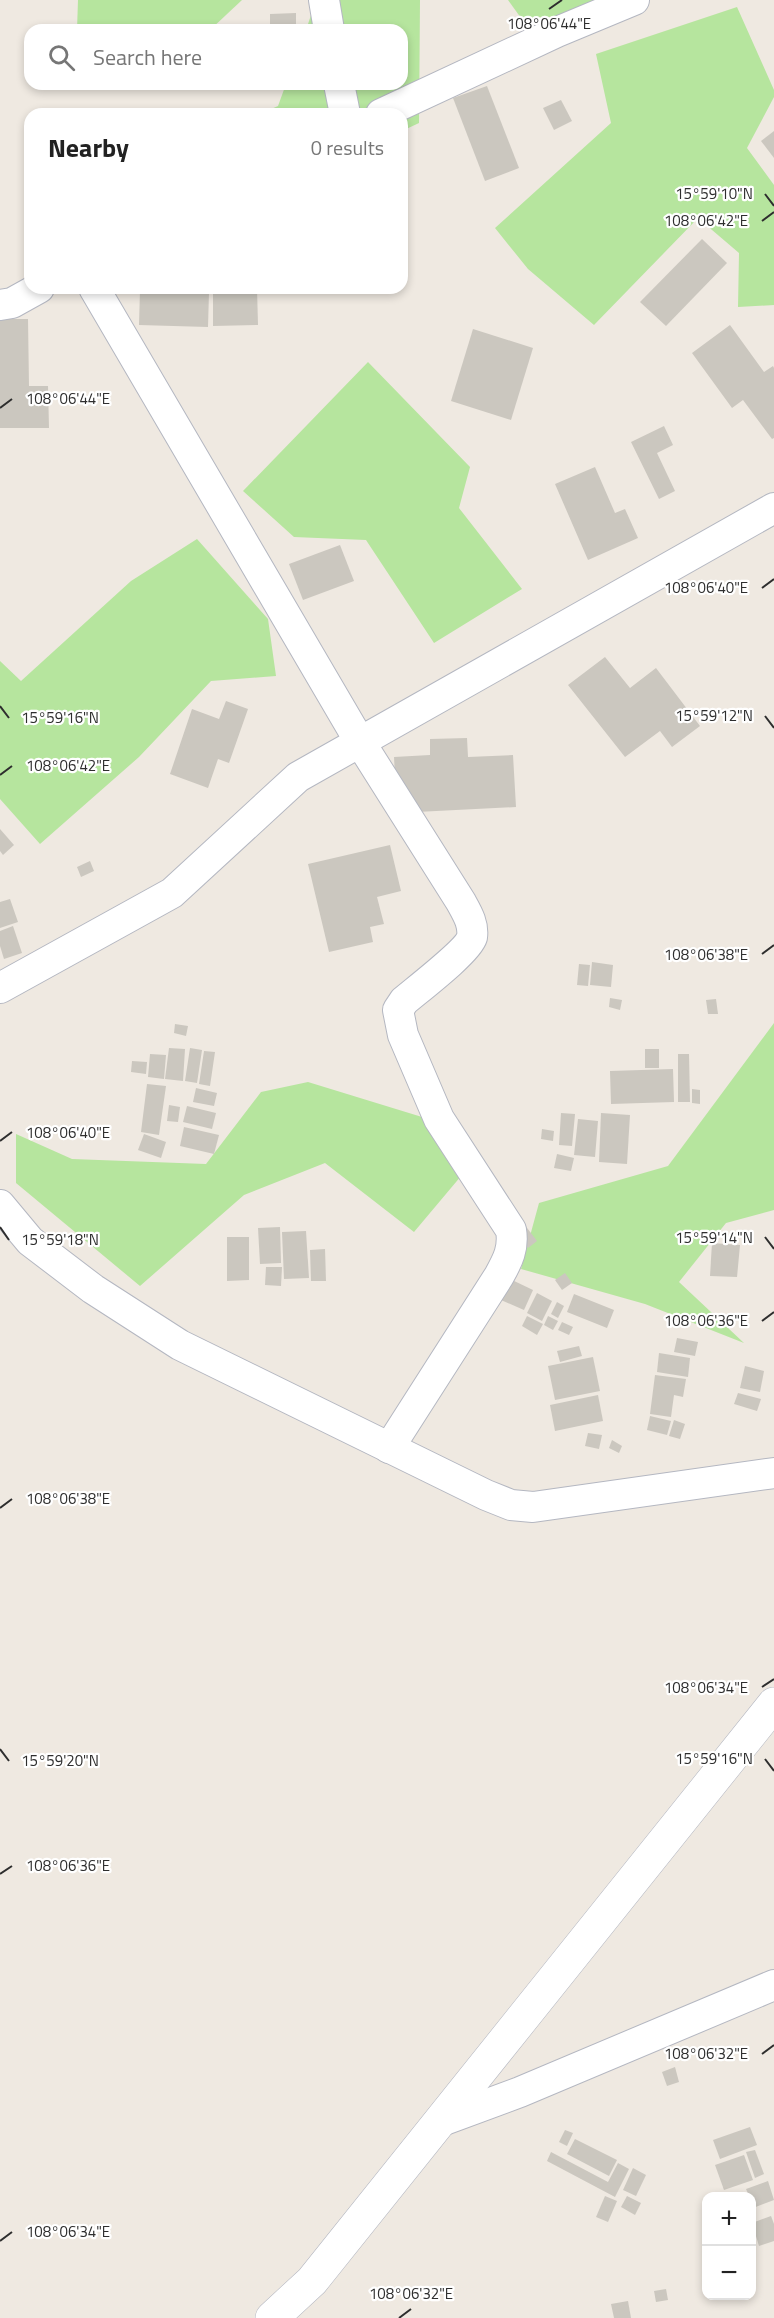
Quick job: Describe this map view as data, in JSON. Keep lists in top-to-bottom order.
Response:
{
  "page": {
    "search": "Search here",
    "heading": ["Nearby", "0 results"],
    "map_buttons": ["+", "−"]
  },
  "coordinates": [
    "108°06'44\"E",
    "15°59'10\"N",
    "108°06'42\"E",
    "108°06'40\"E",
    "15°59'12\"N",
    "15°59'16\"N",
    "108°06'38\"E",
    "15°59'14\"N",
    "15°59'18\"N",
    "108°06'36\"E",
    "108°06'34\"E",
    "15°59'20\"N",
    "108°06'32\"E"
  ]
}
